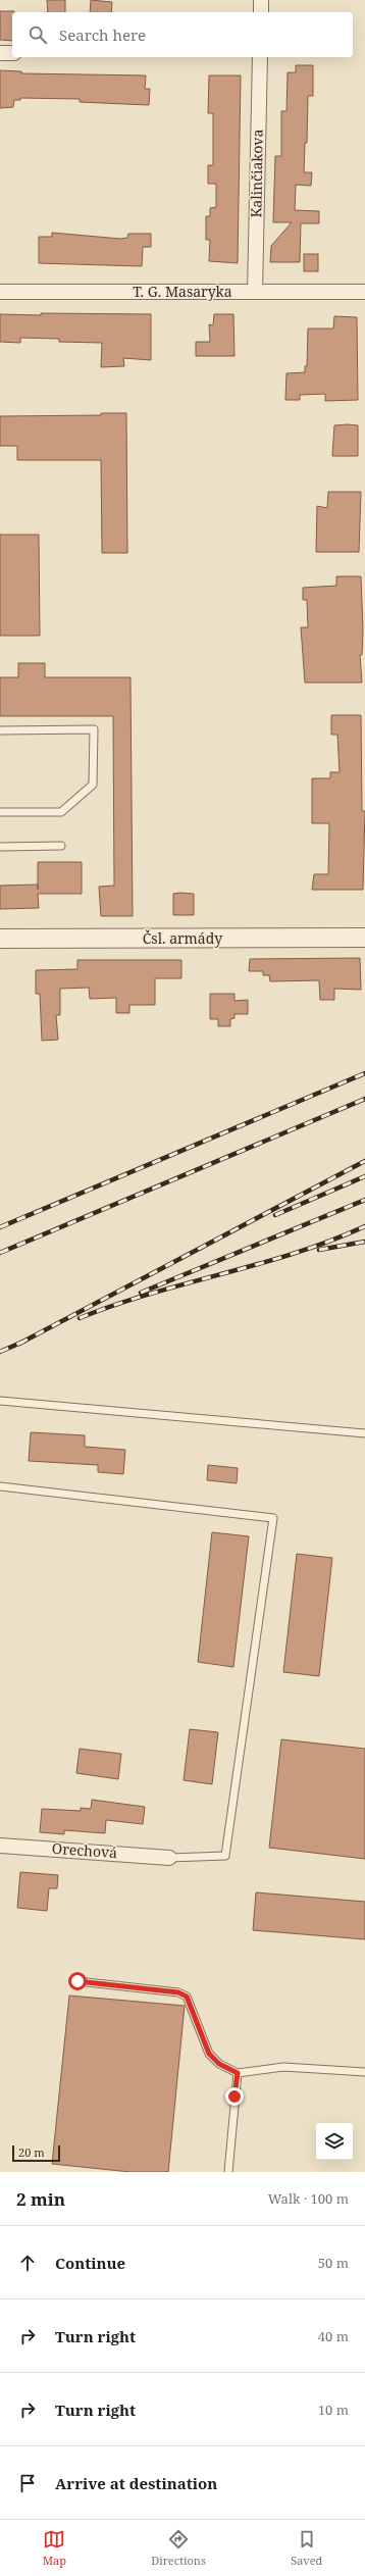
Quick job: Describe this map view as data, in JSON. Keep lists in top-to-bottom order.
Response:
{
  "streets": {
    "street": [
      "Kalinčiakova",
      "T. G. Masaryka",
      "Čsl. armády",
      "Orechová"
    ]
  },
  "crossings": [
    ["Kalinčiakova", "T. G. Masaryka"]
  ],
  "scale_bar": "20 m",
  "page": {
    "search": "Search here",
    "scale": "20 m",
    "heading": ["2 min", "Walk · 100 m"],
    "list": [
      ["Continue", "50 m"],
      ["Turn right", "40 m"],
      ["Turn right", "10 m"],
      "Arrive at destination"
    ],
    "nav": ["Map", "Directions", "Saved"]
  }
}
